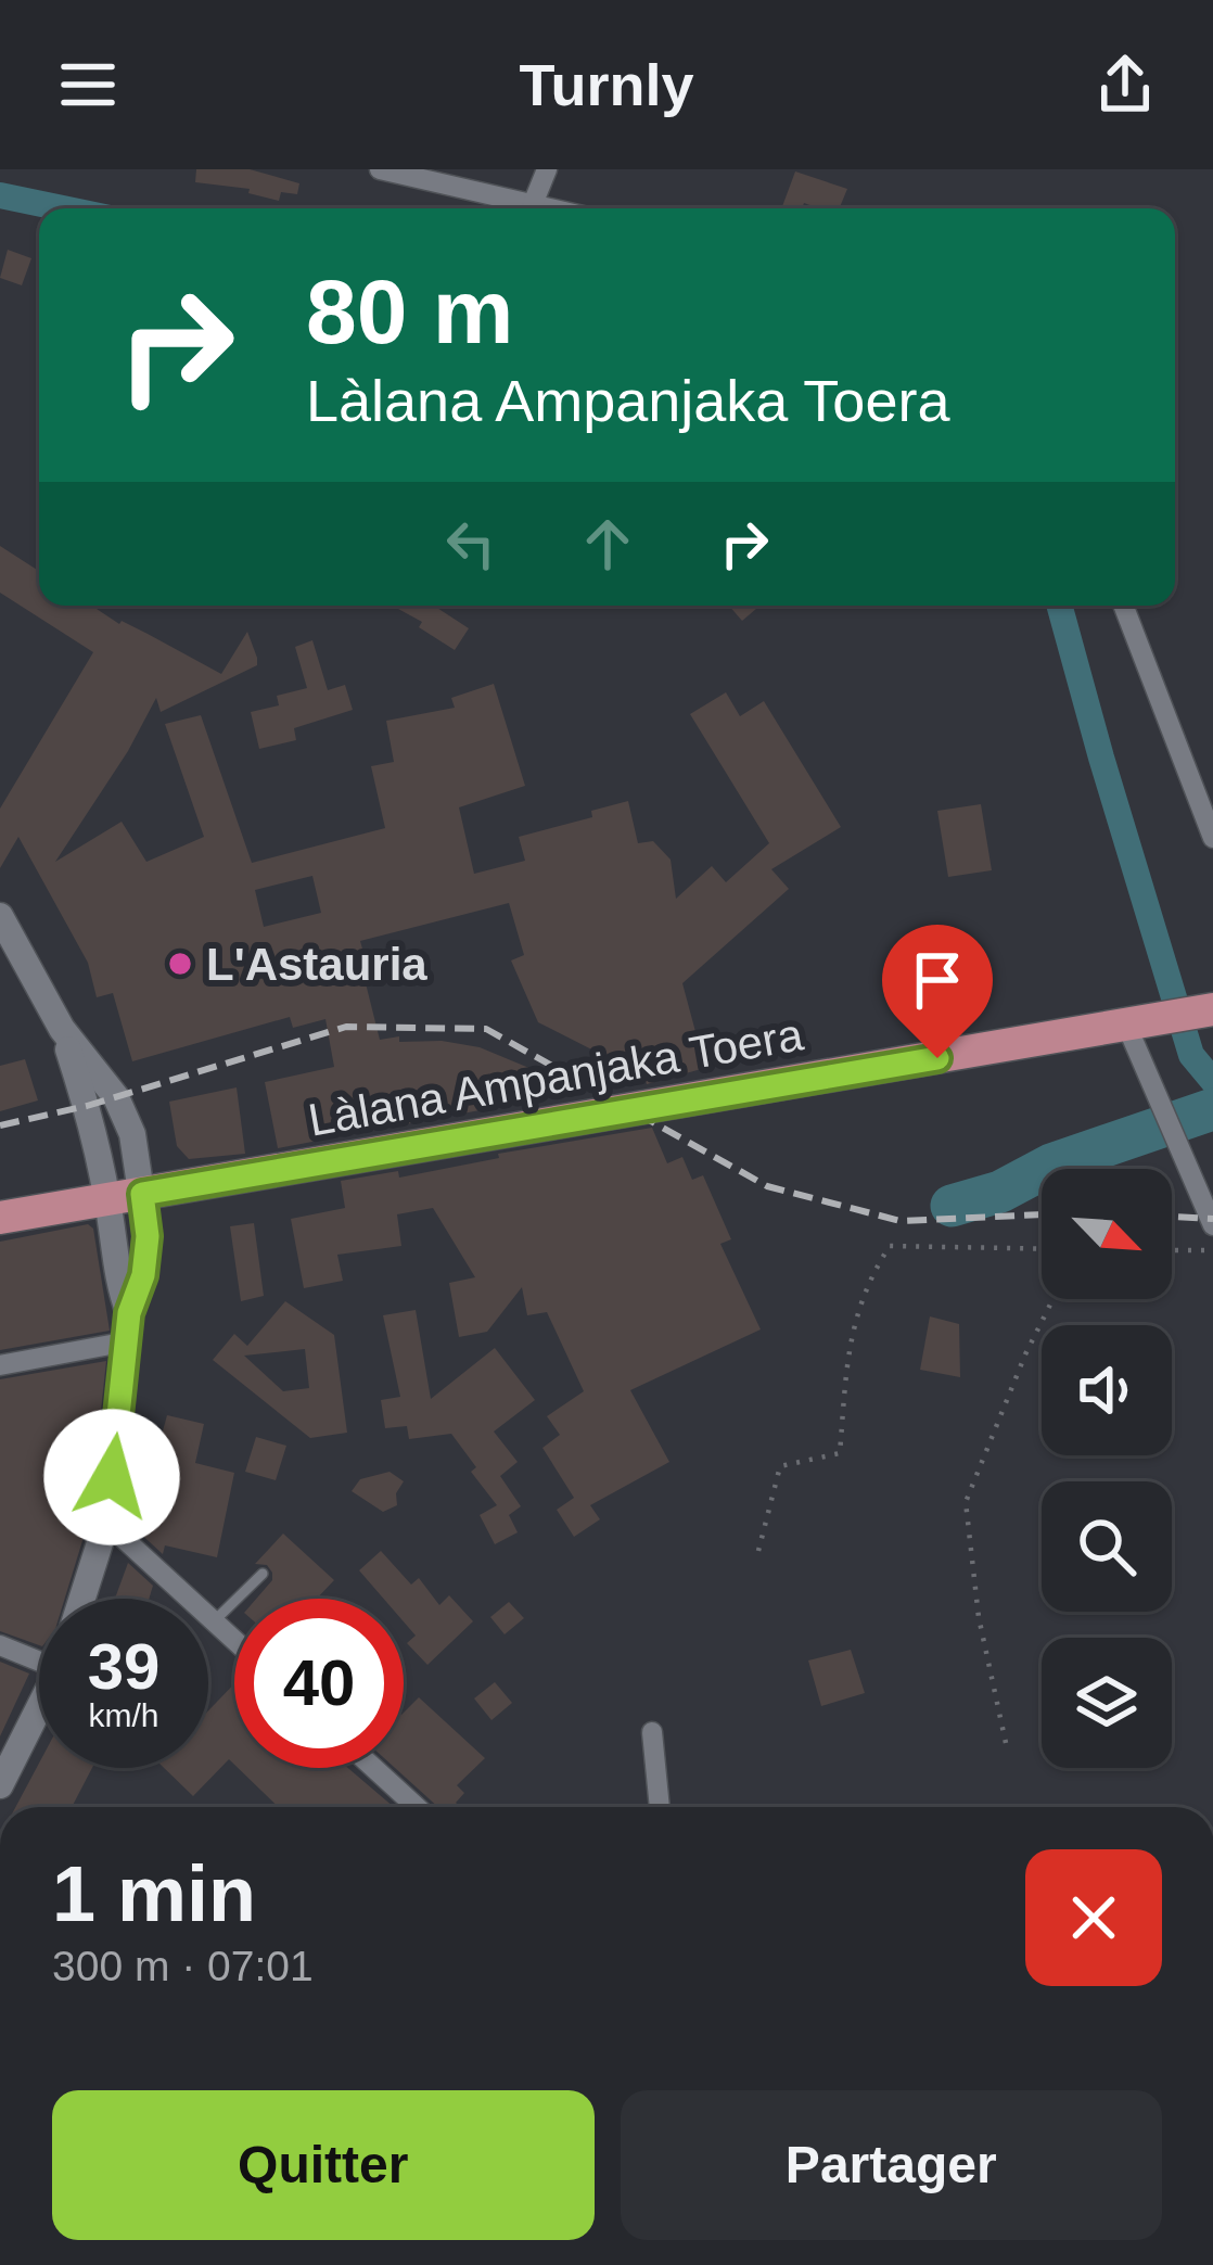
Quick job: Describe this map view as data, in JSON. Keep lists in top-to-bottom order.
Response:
{
  "streets": {
    "main road": ["Làlana Ampanjaka Toera"]
  },
  "places": ["L'Astauria"],
  "north": "bottom right",
  "page": {
    "header": "Turnly",
    "turn": ["80 m", "Làlana Ampanjaka Toera"],
    "speed": "39 km/h",
    "limit": "40",
    "heading": ["1 min", "300 m · 07:01"],
    "buttons": ["Quitter", "Partager"]
  }
}
